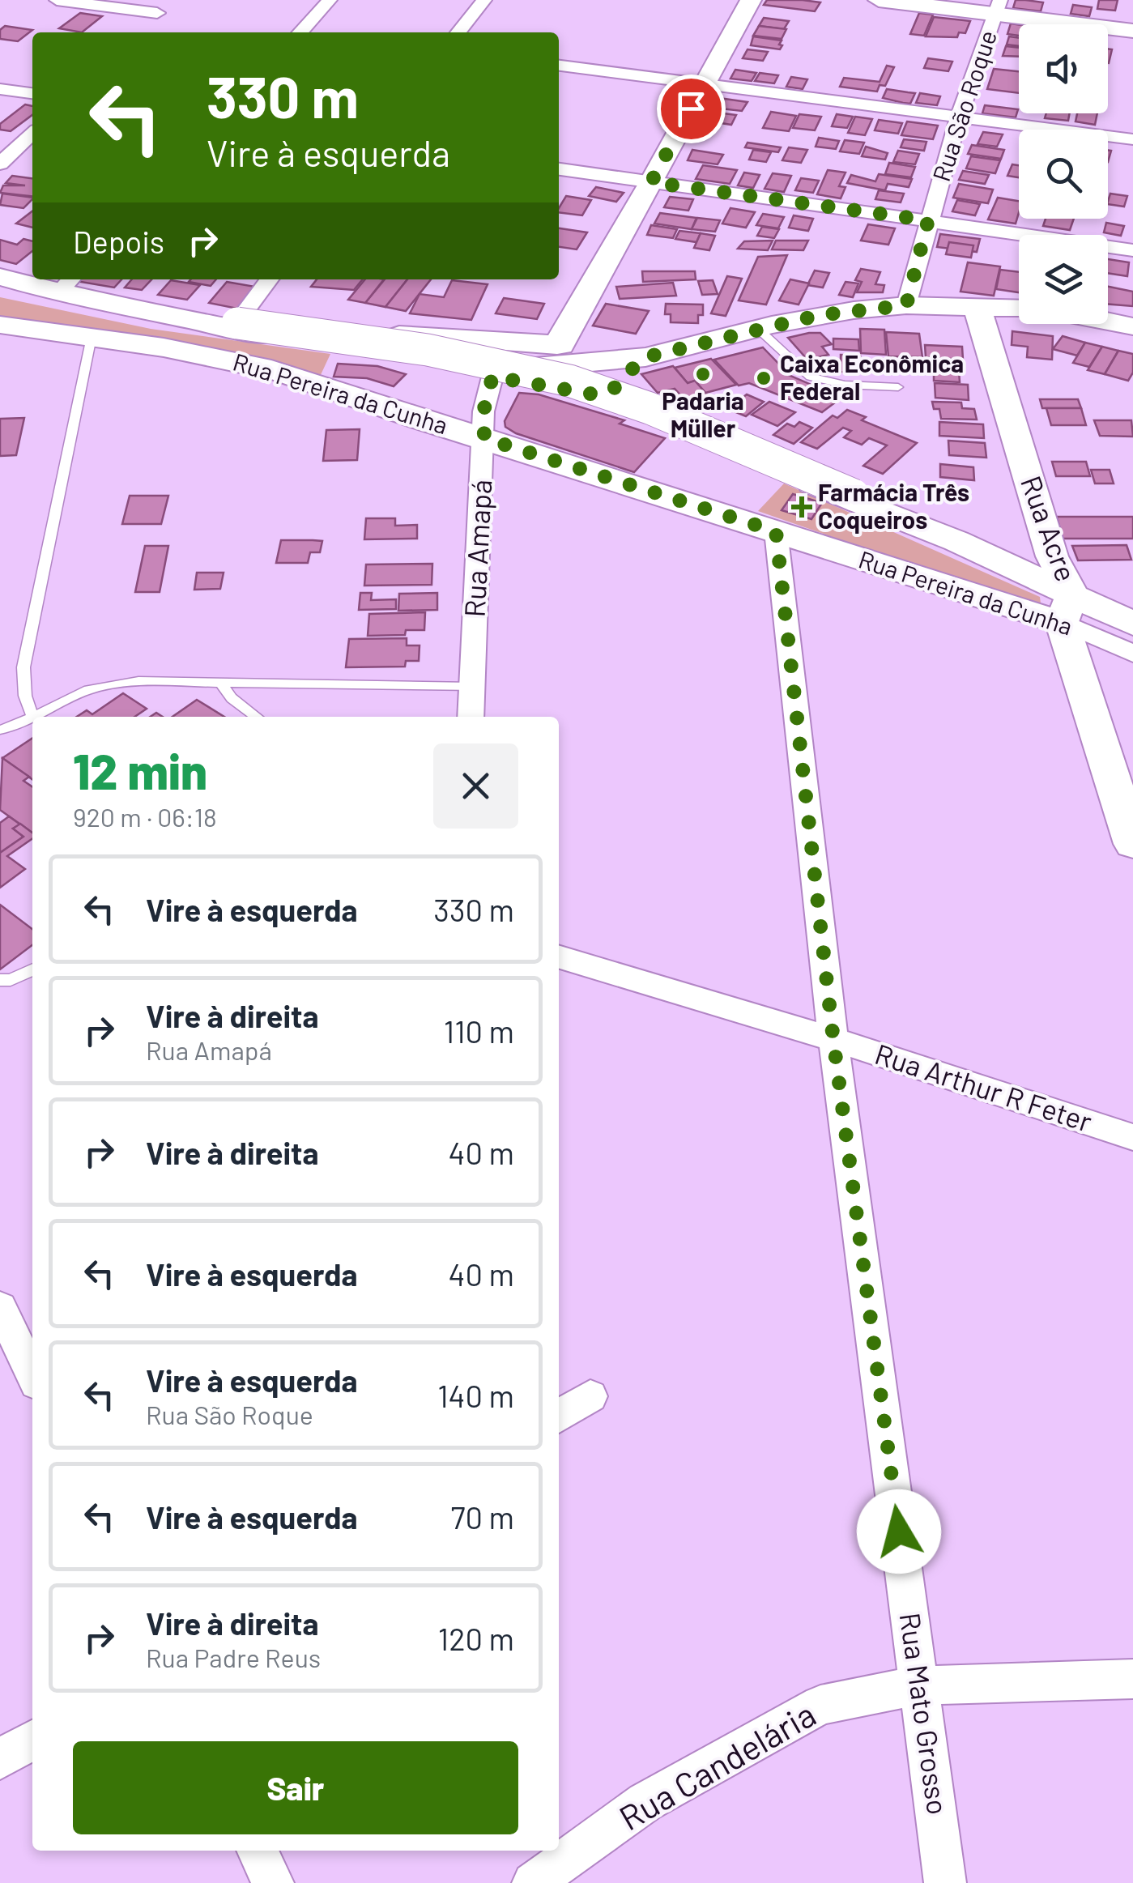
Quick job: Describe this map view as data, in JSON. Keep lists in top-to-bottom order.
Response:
{
  "streets": {
    "main road": ["Rua Pereira da Cunha", "Rua Acre"],
    "street": [
      "Rua São Roque",
      "Rua Amapá",
      "Rua Arthur R Feter",
      "Rua Mato Grosso",
      "Rua Candelária"
    ]
  },
  "crossings": [
    ["Rua Pereira da Cunha", "Rua Acre"],
    ["Rua Pereira da Cunha", "Rua Amapá"],
    ["Rua Pereira da Cunha", "Rua Mato Grosso"],
    ["Rua Arthur R Feter", "Rua Mato Grosso"],
    ["Rua Mato Grosso", "Rua Candelária"]
  ],
  "places": {
    "other": ["Padaria Müller", "Caixa Econômica Federal"],
    "health": ["Farmácia Três Coqueiros"]
  },
  "page": {
    "turn": ["330 m", "Vire à esquerda"],
    "then": "Depois",
    "heading": ["12 min", "920 m · 06:18"],
    "list": [
      {
        "name": "Vire à esquerda",
        "value": "330 m"
      },
      {
        "name": "Vire à direita",
        "note": "Rua Amapá",
        "value": "110 m"
      },
      {
        "name": "Vire à direita",
        "value": "40 m"
      },
      {
        "name": "Vire à esquerda",
        "value": "40 m"
      },
      {
        "name": "Vire à esquerda",
        "note": "Rua São Roque",
        "value": "140 m"
      },
      {
        "name": "Vire à esquerda",
        "value": "70 m"
      },
      {
        "name": "Vire à direita",
        "note": "Rua Padre Reus",
        "value": "120 m"
      }
    ],
    "buttons": "Sair"
  }
}
